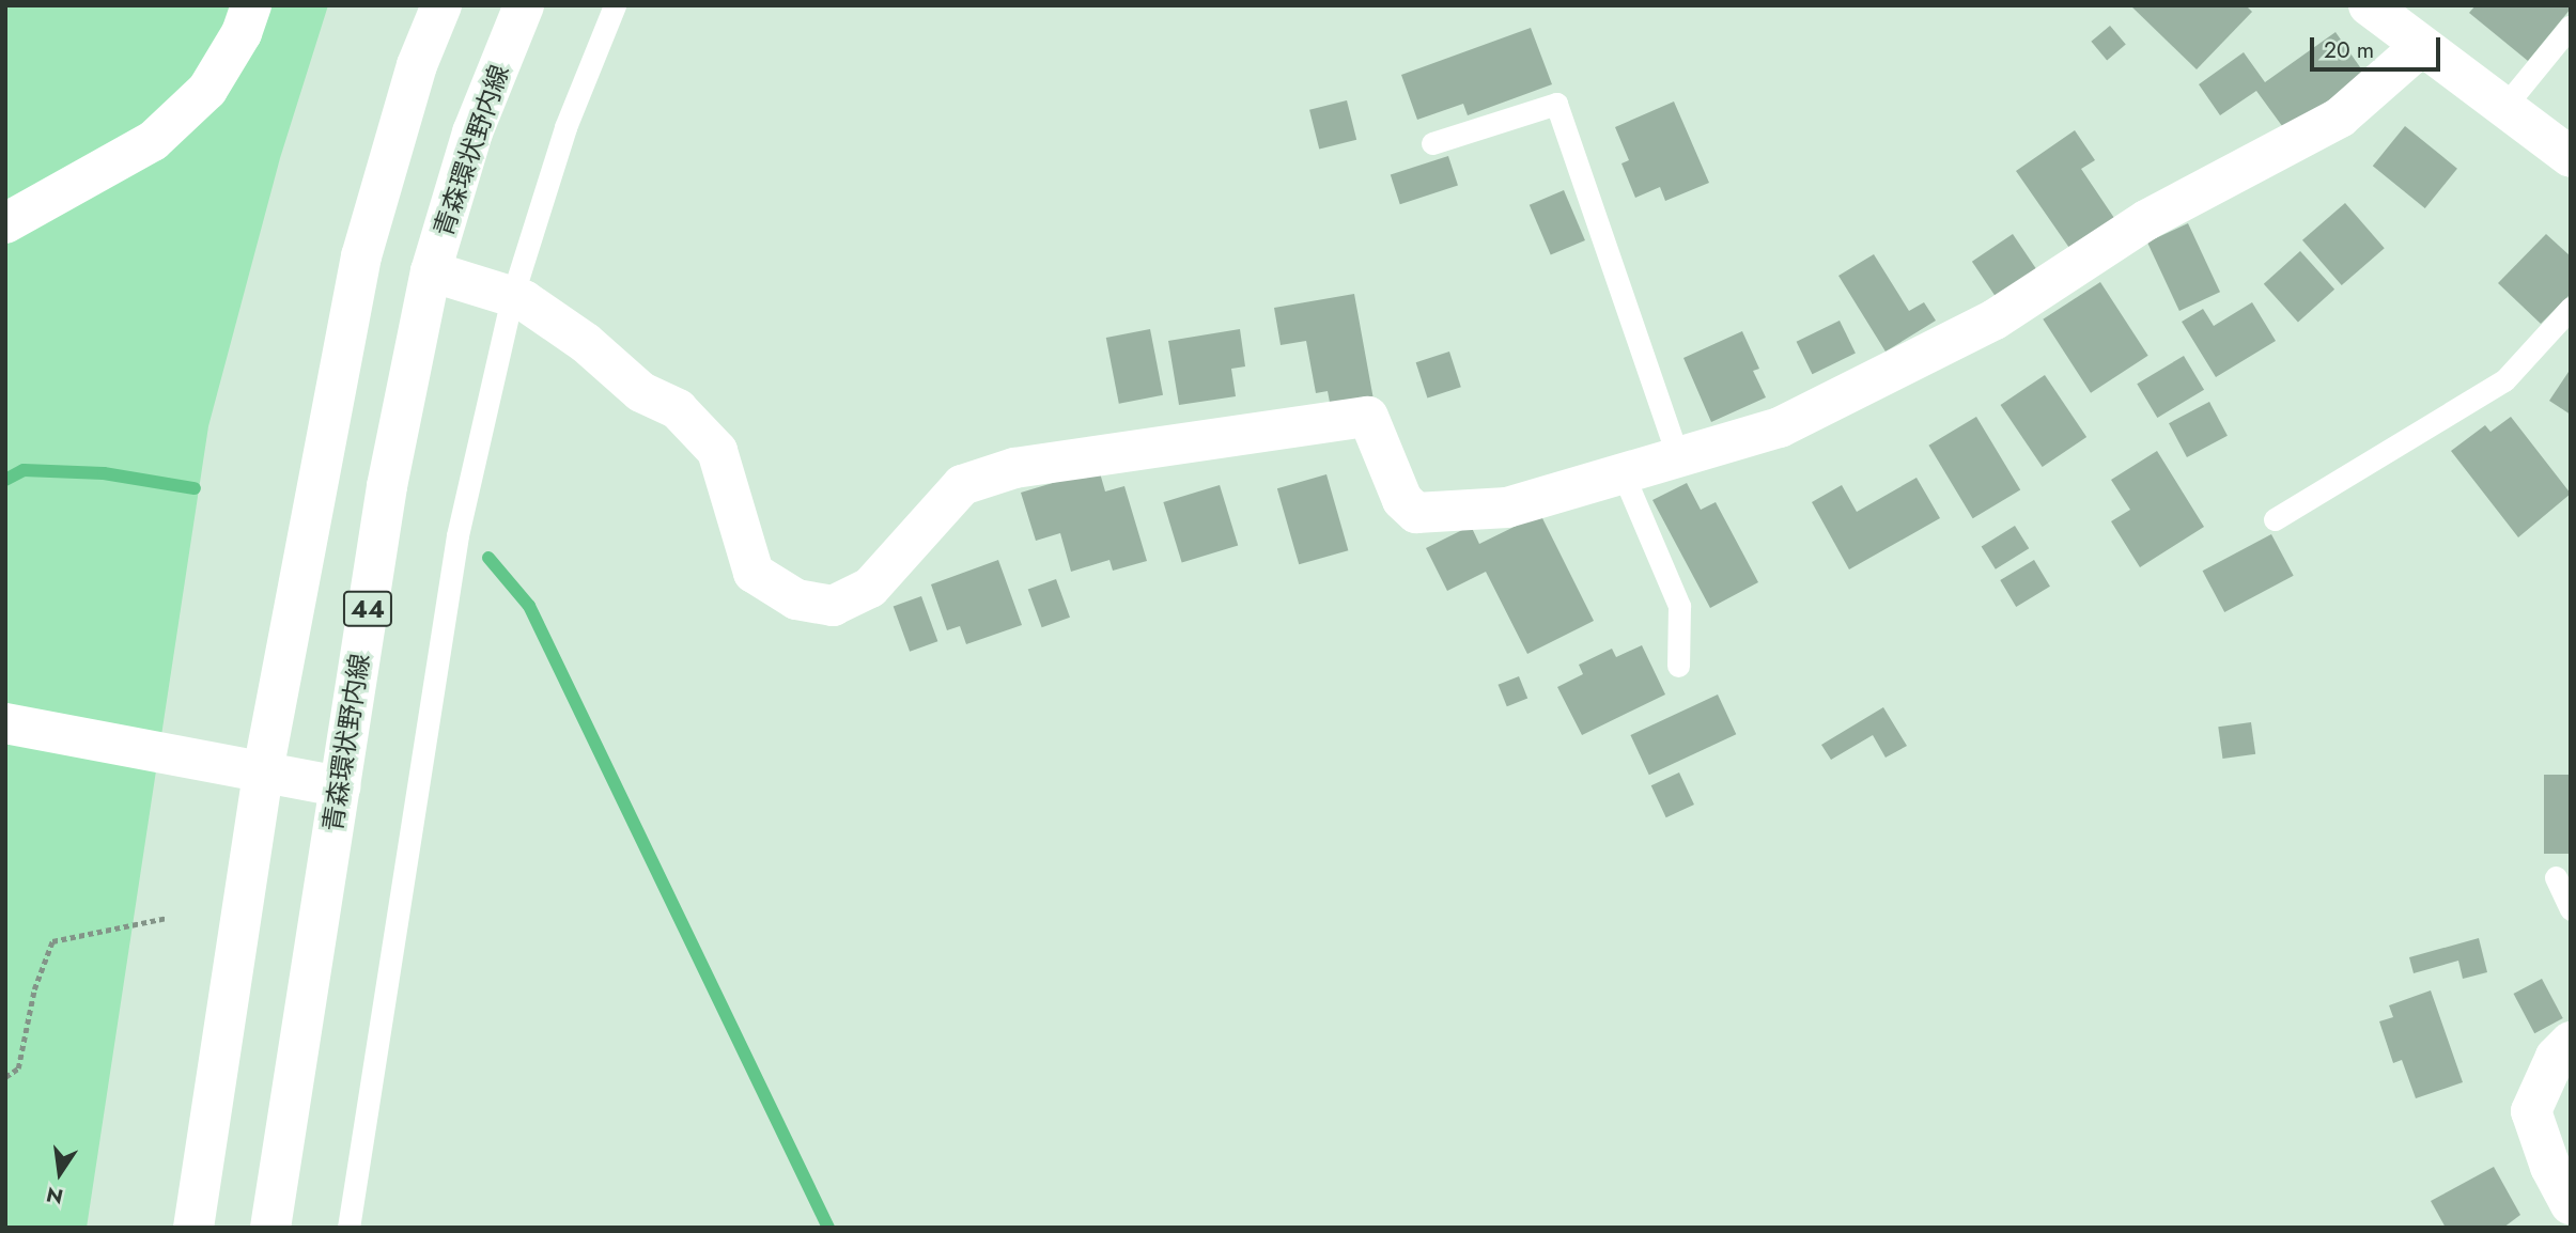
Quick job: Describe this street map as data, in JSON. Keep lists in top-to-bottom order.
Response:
{
  "streets": {
    "street": ["青森環状野内線", "44"]
  },
  "scale_bar": "20 m",
  "north": "bottom"
}
